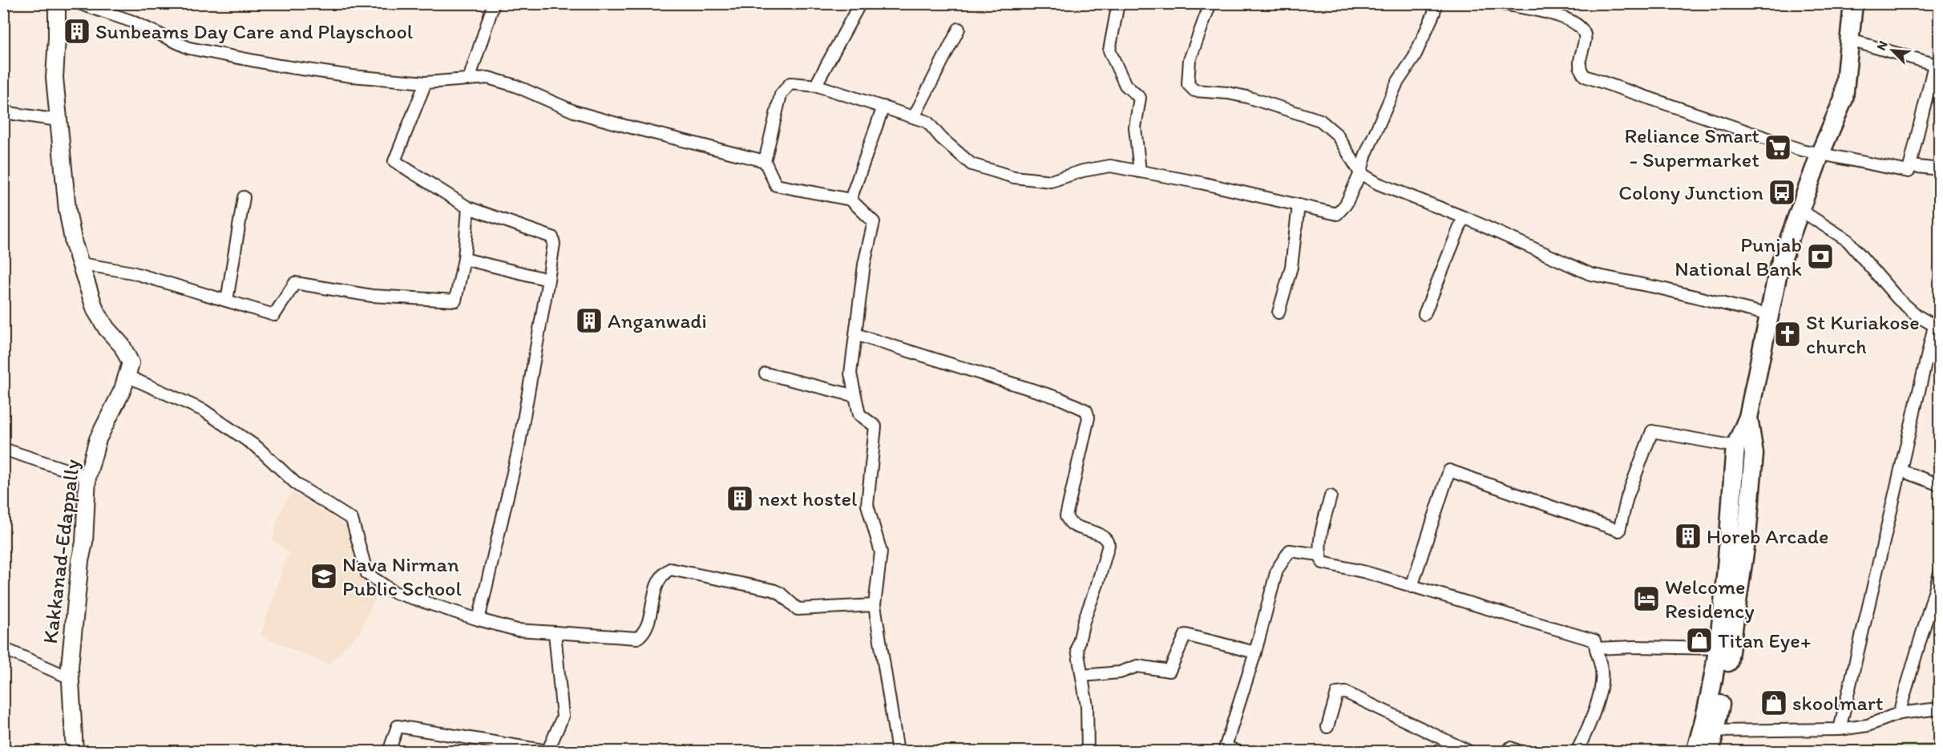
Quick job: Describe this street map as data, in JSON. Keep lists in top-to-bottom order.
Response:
{
  "streets": {
    "street": ["Kakkanad-Edappally"]
  },
  "places": {
    "building": [
      "Sunbeams Day Care and Playschool",
      "Anganwadi",
      "next hostel",
      "Horeb Arcade"
    ],
    "supermarket": ["Reliance Smart - Supermarket"],
    "bus stop": ["Colony Junction"],
    "bank": ["Punjab National Bank"],
    "church": ["St Kuriakose church"],
    "school or university": ["Nava Nirman Public School"],
    "hotel": ["Welcome Residency"],
    "shop": ["Titan Eye+", "skoolmart"]
  },
  "north": "top left"
}
